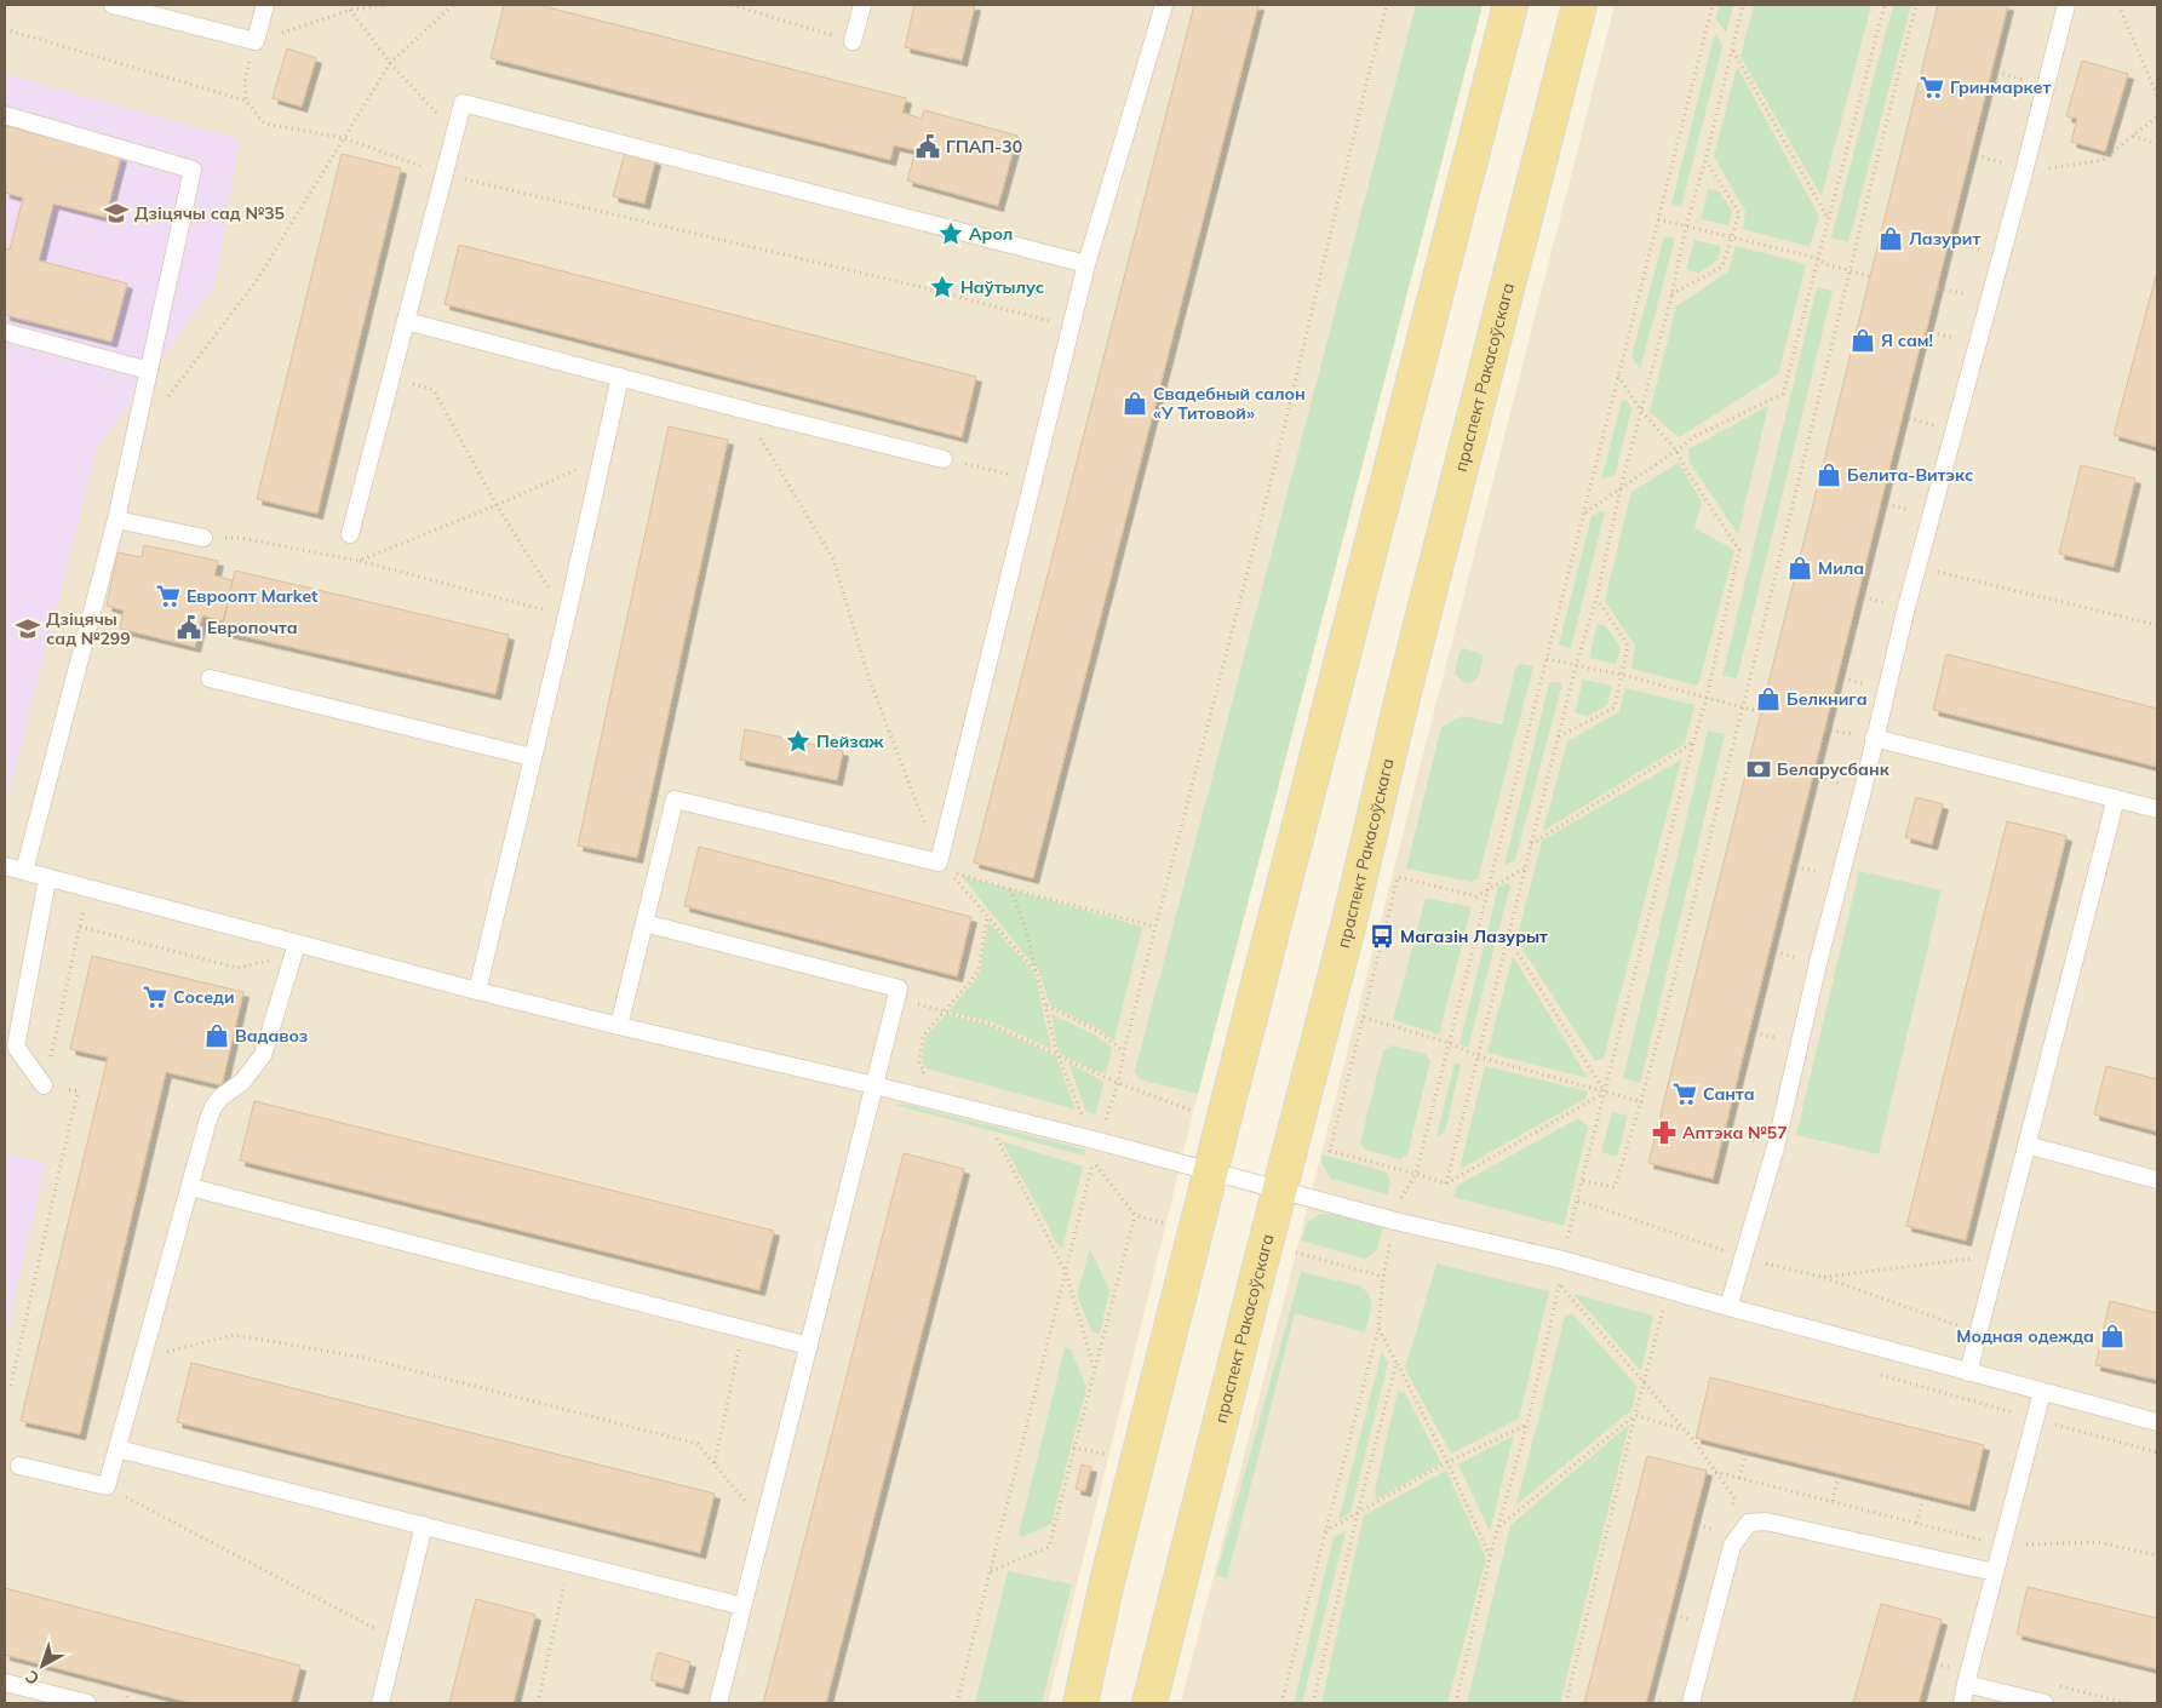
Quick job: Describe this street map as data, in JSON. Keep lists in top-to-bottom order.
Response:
{
  "streets": {
    "main road": ["праспект Ракасоўскага"]
  },
  "places": {
    "supermarket": [
      "Гринмаркет",
      "Евроопт Market",
      "Соседи",
      "Санта"
    ],
    "public building": ["ГПАП-30", "Европочта"],
    "school or university": ["Дзіцячы сад №35", "Дзіцячы сад №299"],
    "place": ["Арол", "Наўтылус", "Пейзаж"],
    "shop": [
      "Лазурит",
      "Я сам!",
      "Свадебный салон «У Титовой»",
      "Белита-Витэкс",
      "Мила",
      "Белкнига",
      "Вадавоз",
      "Модная одежда"
    ],
    "bank": ["Беларусбанк"],
    "bus stop": ["Магазін Лазурыт"],
    "pharmacy": ["Аптэка №57"]
  },
  "north": "bottom left"
}
